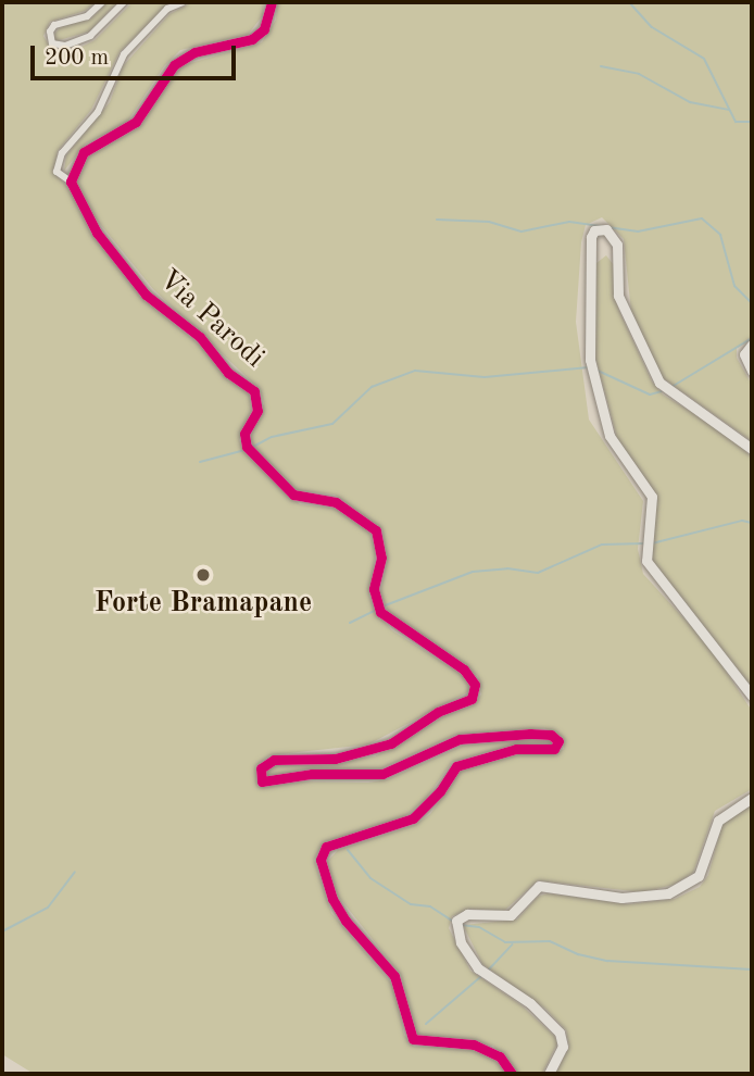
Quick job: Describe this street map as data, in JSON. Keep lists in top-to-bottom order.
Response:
{
  "streets": {
    "street": ["Via Parodi"]
  },
  "places": ["Forte Bramapane"],
  "scale_bar": "200 m"
}
